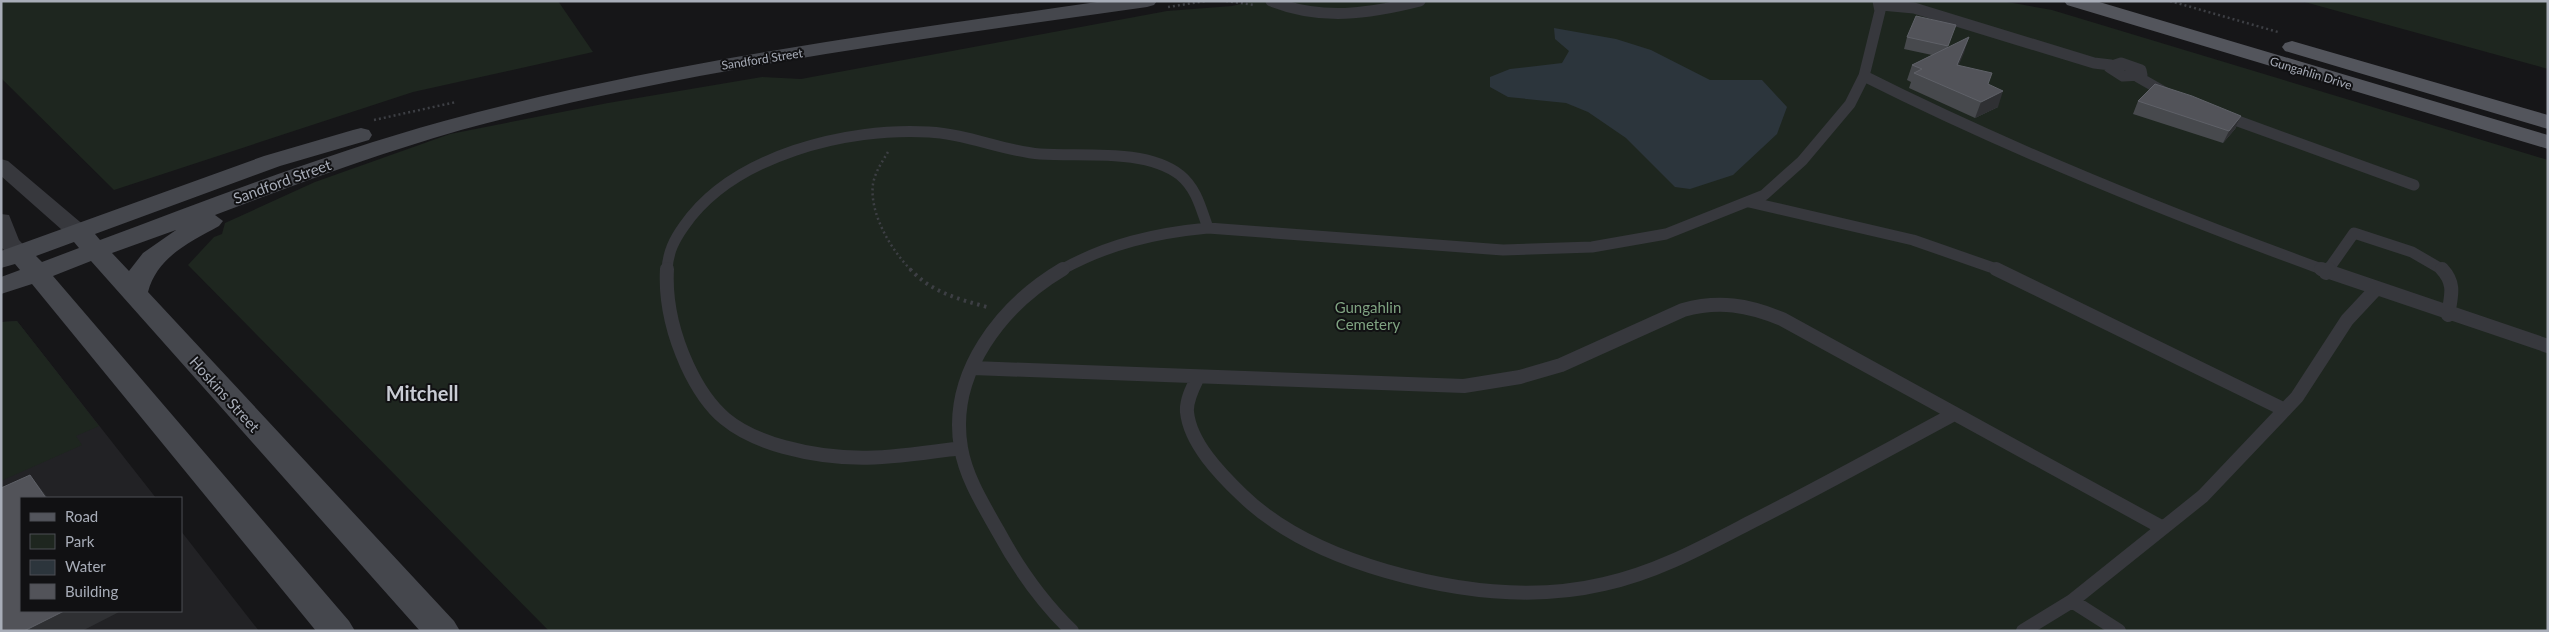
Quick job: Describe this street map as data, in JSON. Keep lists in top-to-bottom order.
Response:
{
  "streets": {
    "main road": ["Sandford Street", "Gungahlin Drive", "Hoskins Street"]
  },
  "crossings": [
    ["Sandford Street", "Hoskins Street"]
  ],
  "districts": ["Mitchell"],
  "parks": ["Gungahlin Cemetery"],
  "legend": [
    "Road",
    "Park",
    "Water",
    "Building"
  ]
}
